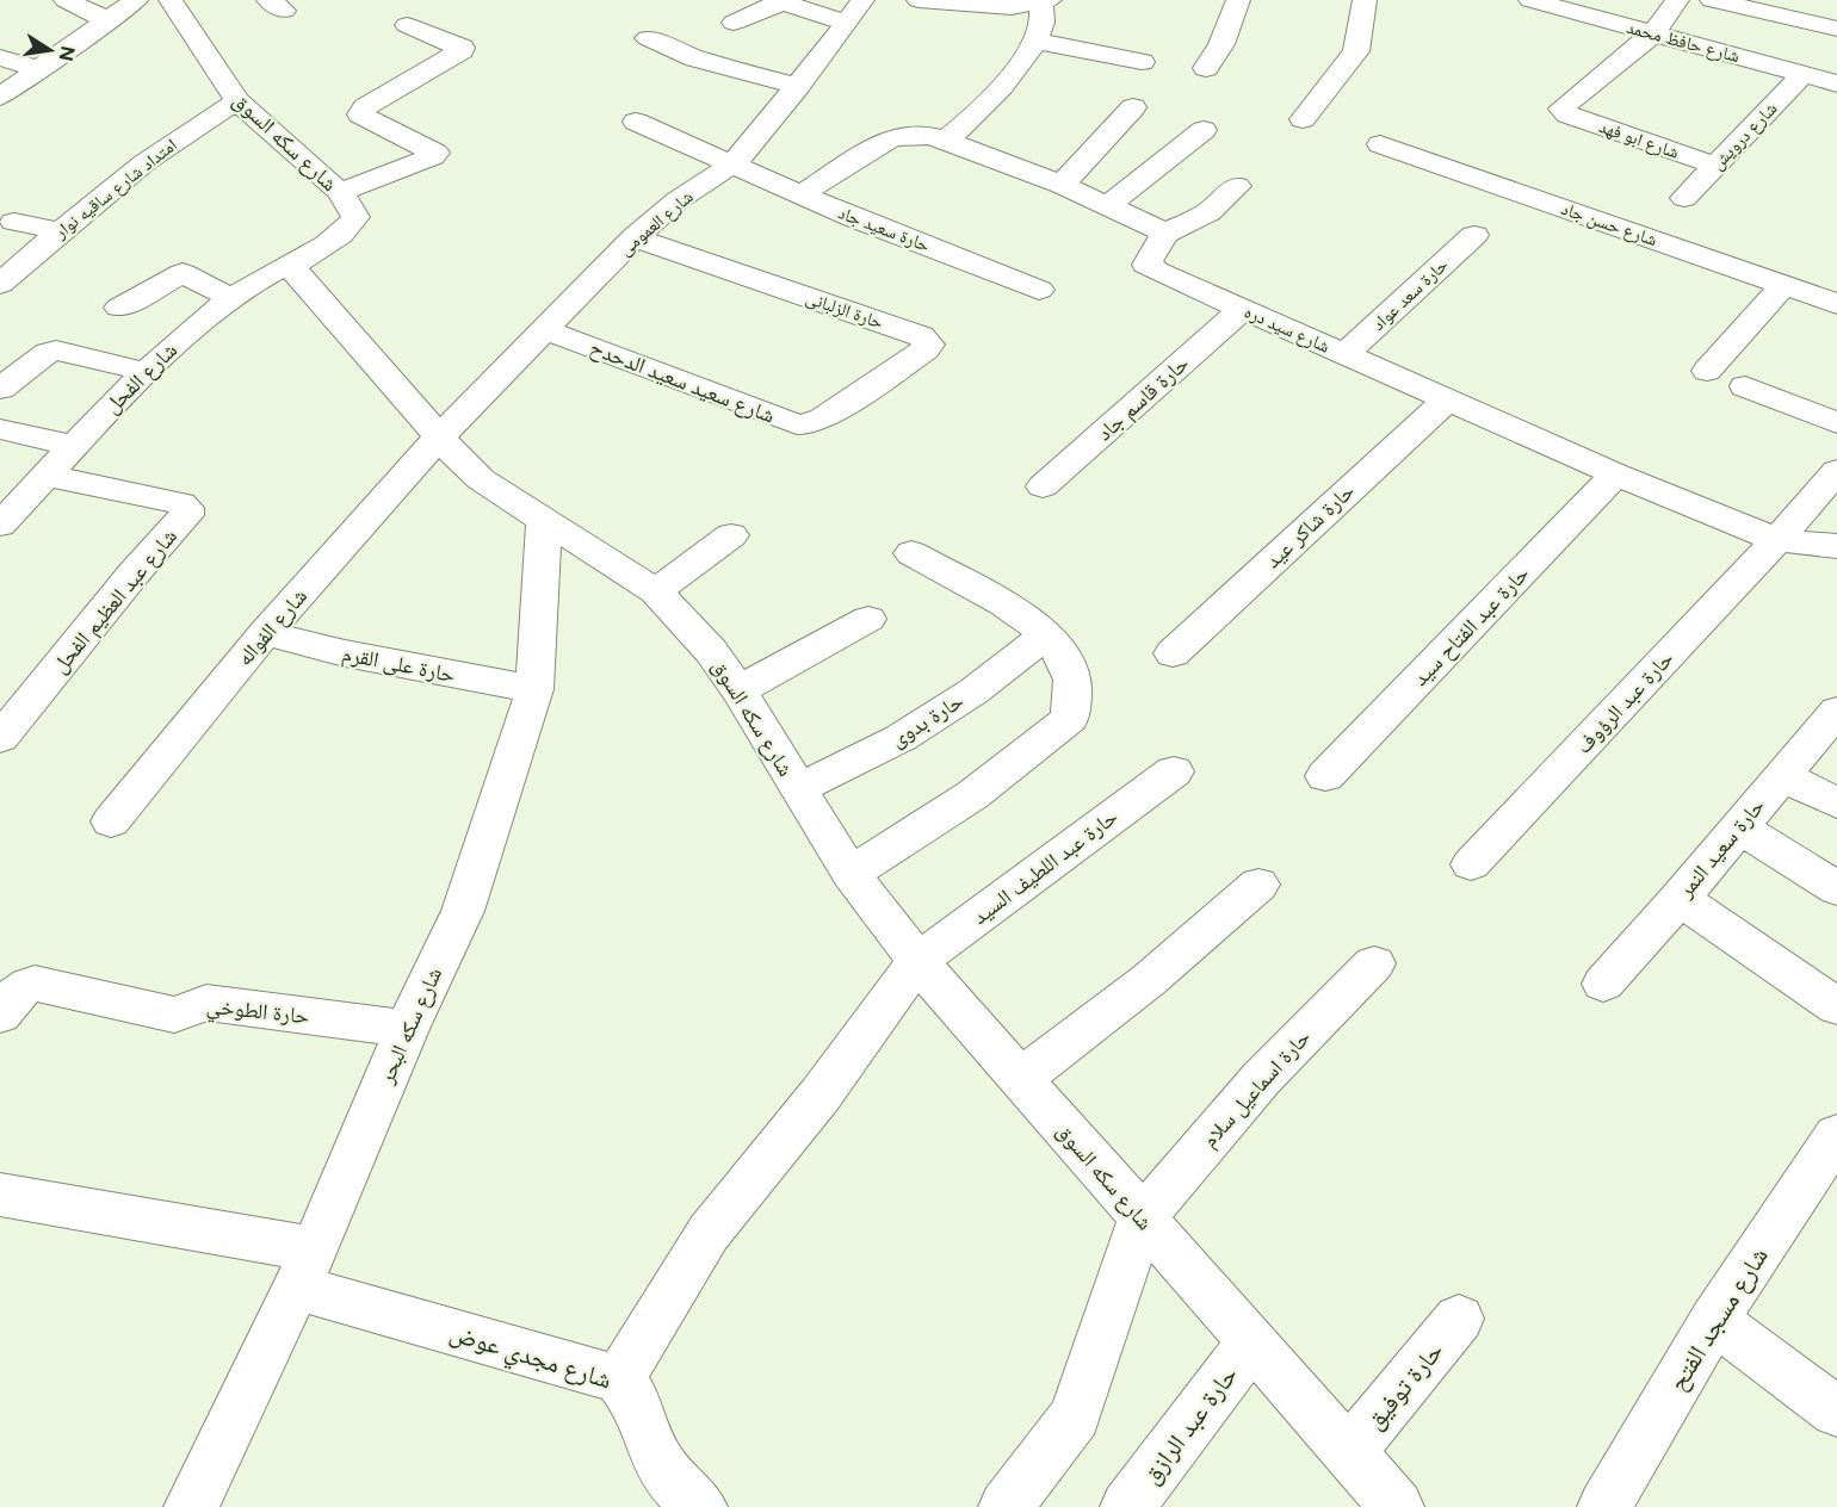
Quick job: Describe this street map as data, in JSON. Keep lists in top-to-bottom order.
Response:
{
  "streets": {
    "street": [
      "شارع حافظ محمد",
      "شارع درويش",
      "شارع ابو فهد",
      "شارع سكه السوق",
      "امتداد شارع ساقيه نوار",
      "شارع العمومى",
      "شارع حسن جاد",
      "حارة سعيد جاد",
      "حارة سعد عواد",
      "حارة الزلبانى",
      "شارع سيد دره",
      "شارع الفحل",
      "شارع سعيد سعيد الدحدح",
      "حارة قاسم جاد",
      "حارة شاكر عيد",
      "شارع عبد العظيم الفحل",
      "حارة عبد الفتاح سيد",
      "شارع الفواله",
      "حارة على القرم",
      "حارة عبد الرؤوف",
      "حارة بدوى",
      "حارة سعيد النمر",
      "حارة عبد اللطيف السيد",
      "حارة الطوخي",
      "شارع سكه البحر",
      "حارة اسماعيل سلام",
      "شارع مسجد الفتح",
      "شارع مجدي عوض",
      "حارة توفيق",
      "حارة عبد الرازق"
    ]
  },
  "crossings": [
    ["شارع حافظ محمد", "شارع درويش"],
    ["شارع حافظ محمد", "شارع ابو فهد"],
    ["شارع درويش", "شارع ابو فهد"],
    ["شارع سكه السوق", "امتداد شارع ساقيه نوار"],
    ["شارع سكه السوق", "شارع العمومى"],
    ["شارع سكه السوق", "شارع الفحل"],
    ["شارع سكه السوق", "شارع الفواله"],
    ["شارع سكه السوق", "حارة بدوى"],
    ["شارع سكه السوق", "حارة عبد اللطيف السيد"],
    ["شارع سكه السوق", "شارع سكه البحر"],
    ["شارع سكه السوق", "حارة اسماعيل سلام"],
    ["شارع سكه السوق", "حارة توفيق"],
    ["شارع سكه السوق", "حارة عبد الرازق"],
    ["شارع العمومى", "حارة سعيد جاد"],
    ["شارع العمومى", "حارة الزلبانى"],
    ["شارع العمومى", "شارع سعيد سعيد الدحدح"],
    ["شارع العمومى", "شارع الفواله"],
    ["حارة سعد عواد", "شارع سيد دره"],
    ["حارة الزلبانى", "شارع سعيد سعيد الدحدح"],
    ["شارع سيد دره", "حارة قاسم جاد"],
    ["شارع سيد دره", "حارة شاكر عيد"],
    ["شارع سيد دره", "حارة عبد الفتاح سيد"],
    ["شارع سيد دره", "حارة عبد الرؤوف"],
    ["شارع الفحل", "شارع عبد العظيم الفحل"],
    ["شارع الفواله", "حارة على القرم"],
    ["حارة على القرم", "شارع سكه البحر"],
    ["حارة عبد اللطيف السيد", "شارع مجدي عوض"],
    ["حارة الطوخي", "شارع سكه البحر"],
    ["شارع سكه البحر", "شارع مجدي عوض"]
  ],
  "north": "right"
}
